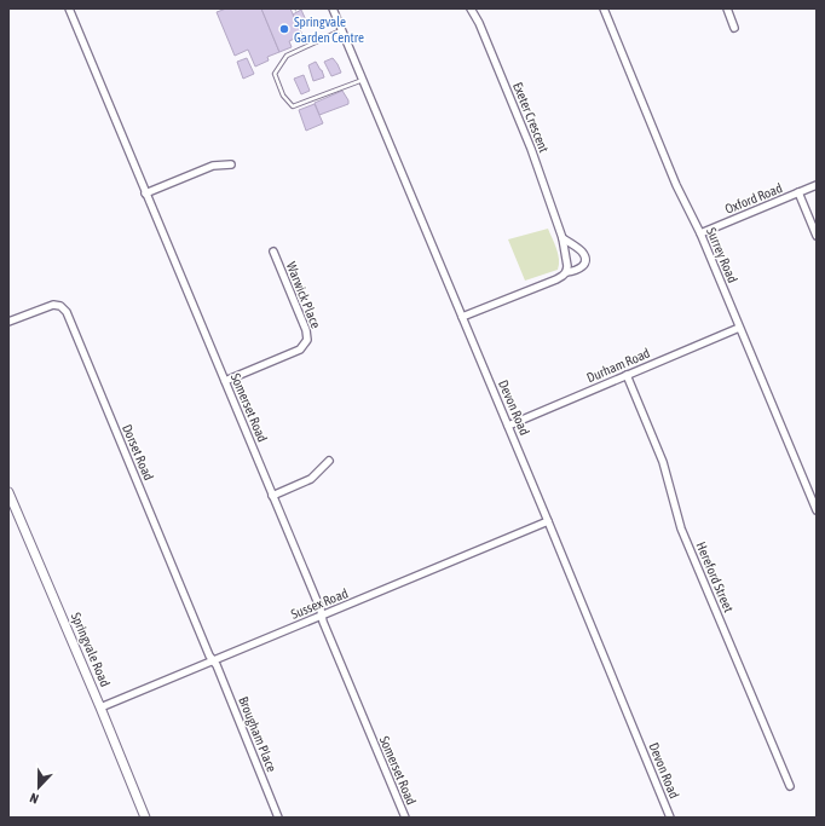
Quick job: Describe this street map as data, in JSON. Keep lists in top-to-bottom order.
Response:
{
  "streets": {
    "street": [
      "Exeter Crescent",
      "Oxford Road",
      "Surrey Road",
      "Warwick Place",
      "Durham Road",
      "Somerset Road",
      "Devon Road",
      "Dorset Road",
      "Hereford Street",
      "Sussex Road",
      "Springvale Road",
      "Brougham Place"
    ]
  },
  "crossings": [
    ["Oxford Road", "Surrey Road"],
    ["Surrey Road", "Durham Road"],
    ["Warwick Place", "Somerset Road"],
    ["Durham Road", "Devon Road"],
    ["Durham Road", "Hereford Street"],
    ["Somerset Road", "Sussex Road"],
    ["Devon Road", "Sussex Road"],
    ["Dorset Road", "Sussex Road"],
    ["Dorset Road", "Brougham Place"],
    ["Sussex Road", "Springvale Road"],
    ["Sussex Road", "Brougham Place"]
  ],
  "places": ["Springvale Garden Centre"],
  "north": "bottom"
}
